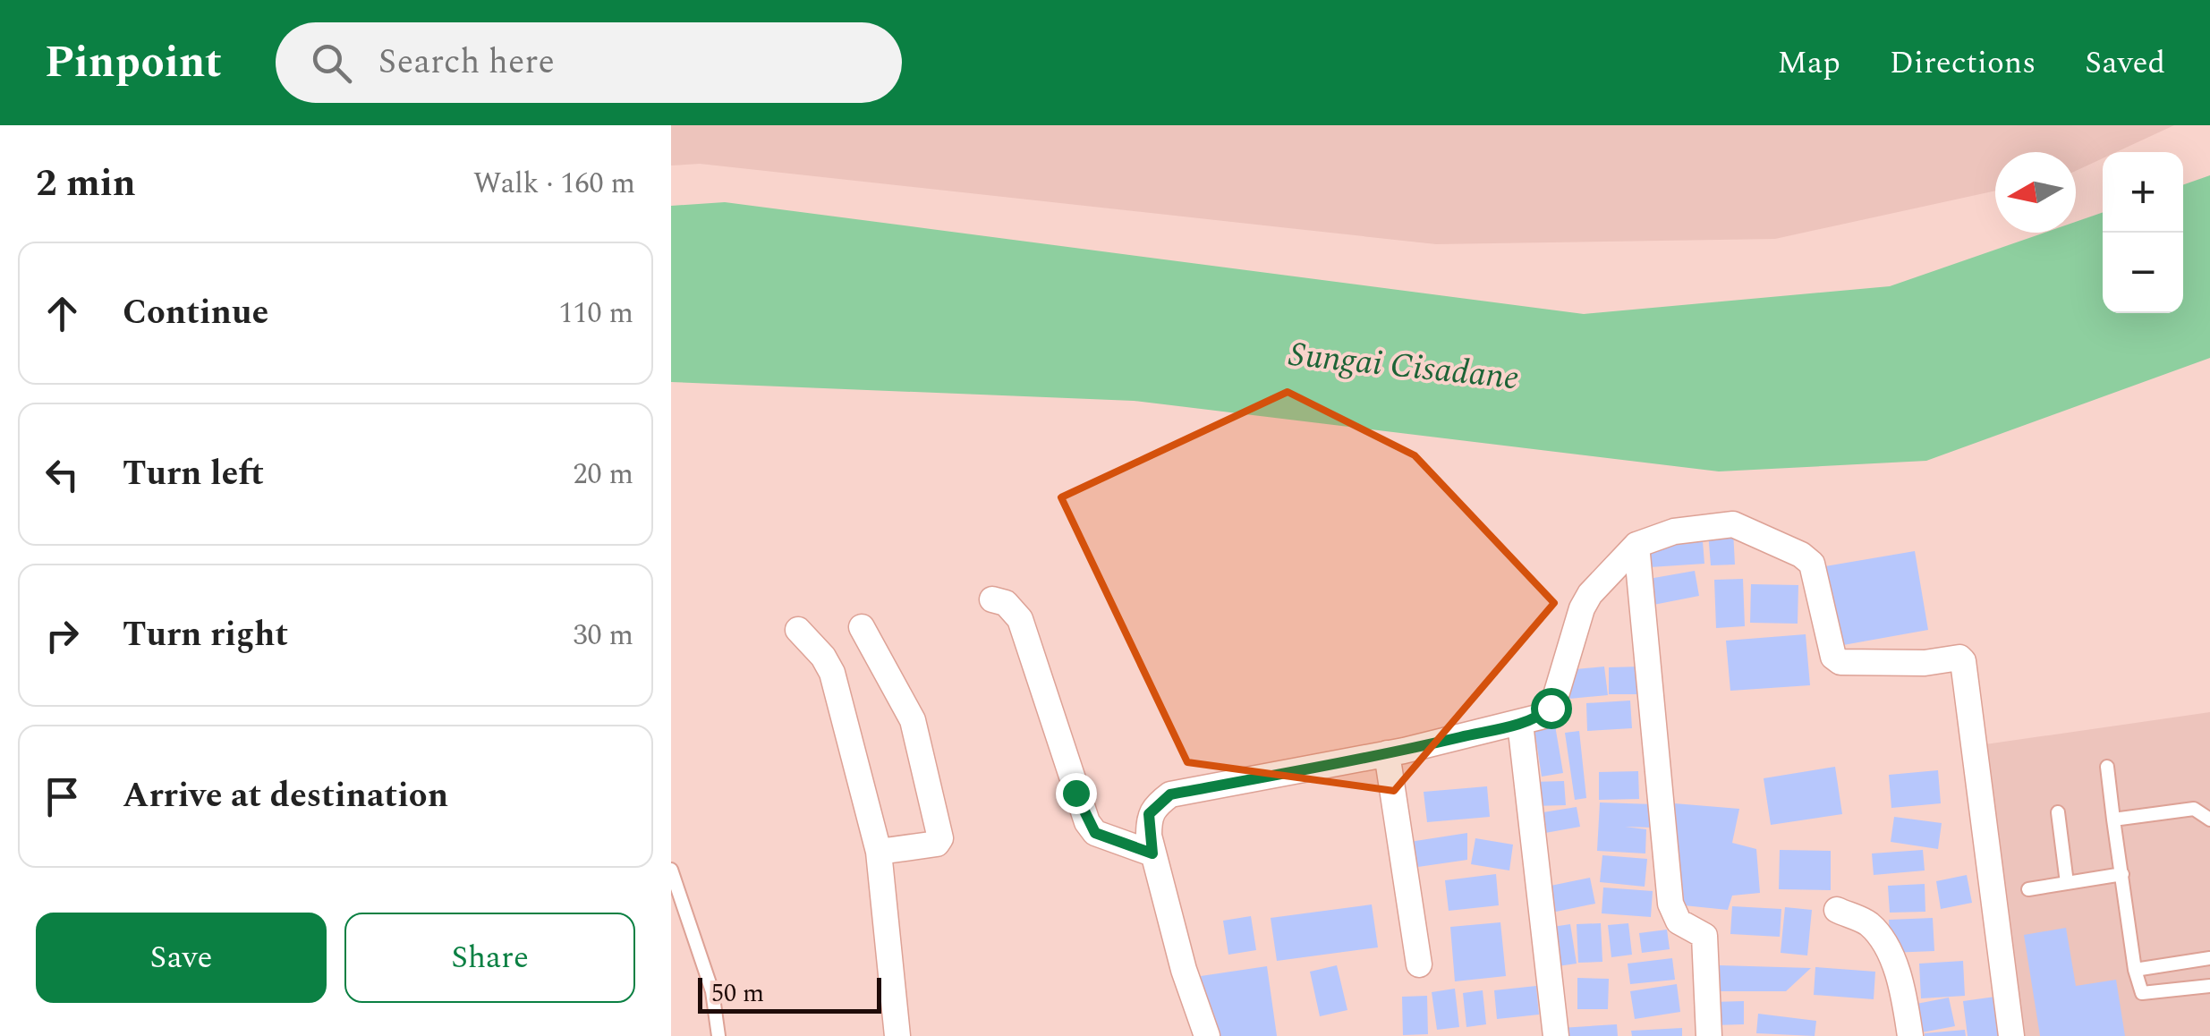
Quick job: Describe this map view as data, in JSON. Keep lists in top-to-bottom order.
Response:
{
  "water": ["Sungai Cisadane"],
  "scale_bar": "50 m",
  "north": "left",
  "page": {
    "header": "Pinpoint",
    "search": "Search here",
    "nav": ["Map", "Directions", "Saved"],
    "heading": ["2 min", "Walk · 160 m"],
    "map_buttons": ["+", "−"],
    "list": [
      ["Continue", "110 m"],
      ["Turn left", "20 m"],
      ["Turn right", "30 m"],
      "Arrive at destination"
    ],
    "buttons": ["Save", "Share"],
    "scale": "50 m"
  }
}
